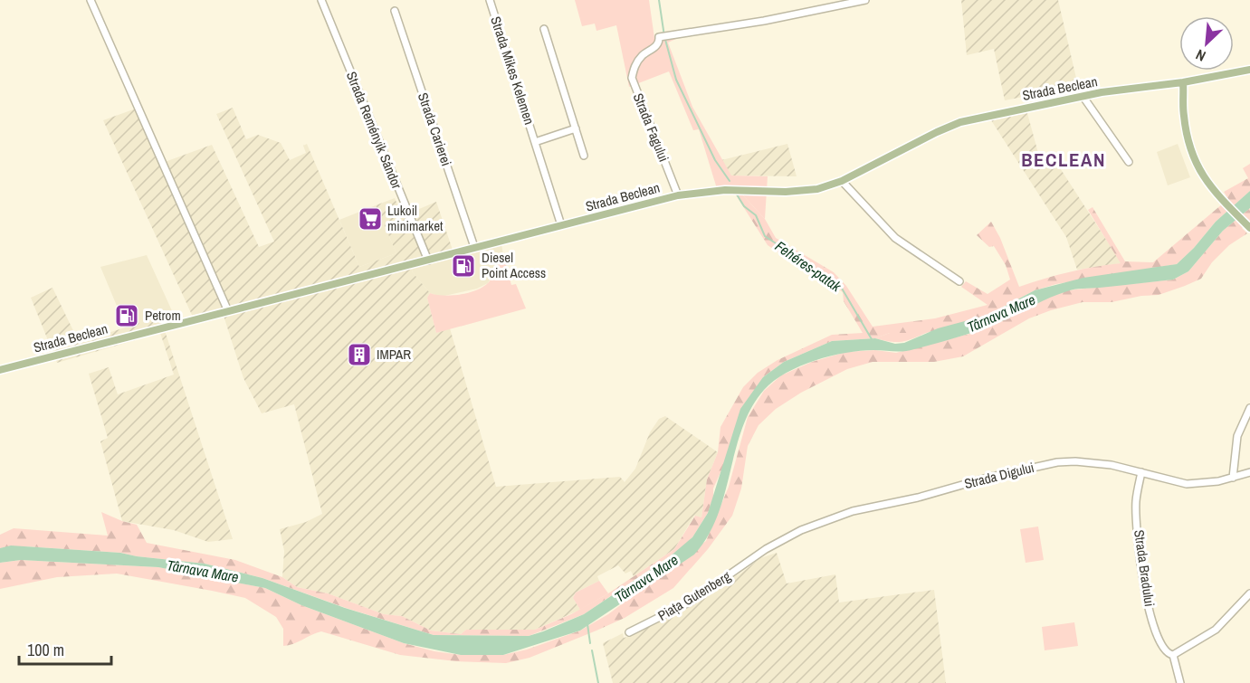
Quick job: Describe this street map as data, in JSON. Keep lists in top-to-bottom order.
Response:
{
  "streets": {
    "main road": ["Strada Beclean"],
    "street": [
      "Strada Mikes Kelemen",
      "Strada Fagului",
      "Strada Carierei",
      "Strada Reményik Sándor",
      "Strada Digului",
      "Strada Bradului",
      "Piața Gutenberg"
    ]
  },
  "crossings": [
    ["Strada Mikes Kelemen", "Strada Beclean"],
    ["Strada Beclean", "Strada Fagului"],
    ["Strada Beclean", "Strada Carierei"],
    ["Strada Beclean", "Strada Reményik Sándor"],
    ["Strada Digului", "Strada Bradului"],
    ["Strada Digului", "Piața Gutenberg"]
  ],
  "districts": ["BECLEAN"],
  "water": ["Fehéres-patak", "Târnava Mare"],
  "places": {
    "supermarket": ["Lukoil minimarket"],
    "fuel station": ["Diesel Point Access", "Petrom"],
    "building": ["IMPAR"]
  },
  "scale_bar": "100 m",
  "north": "bottom left"
}
